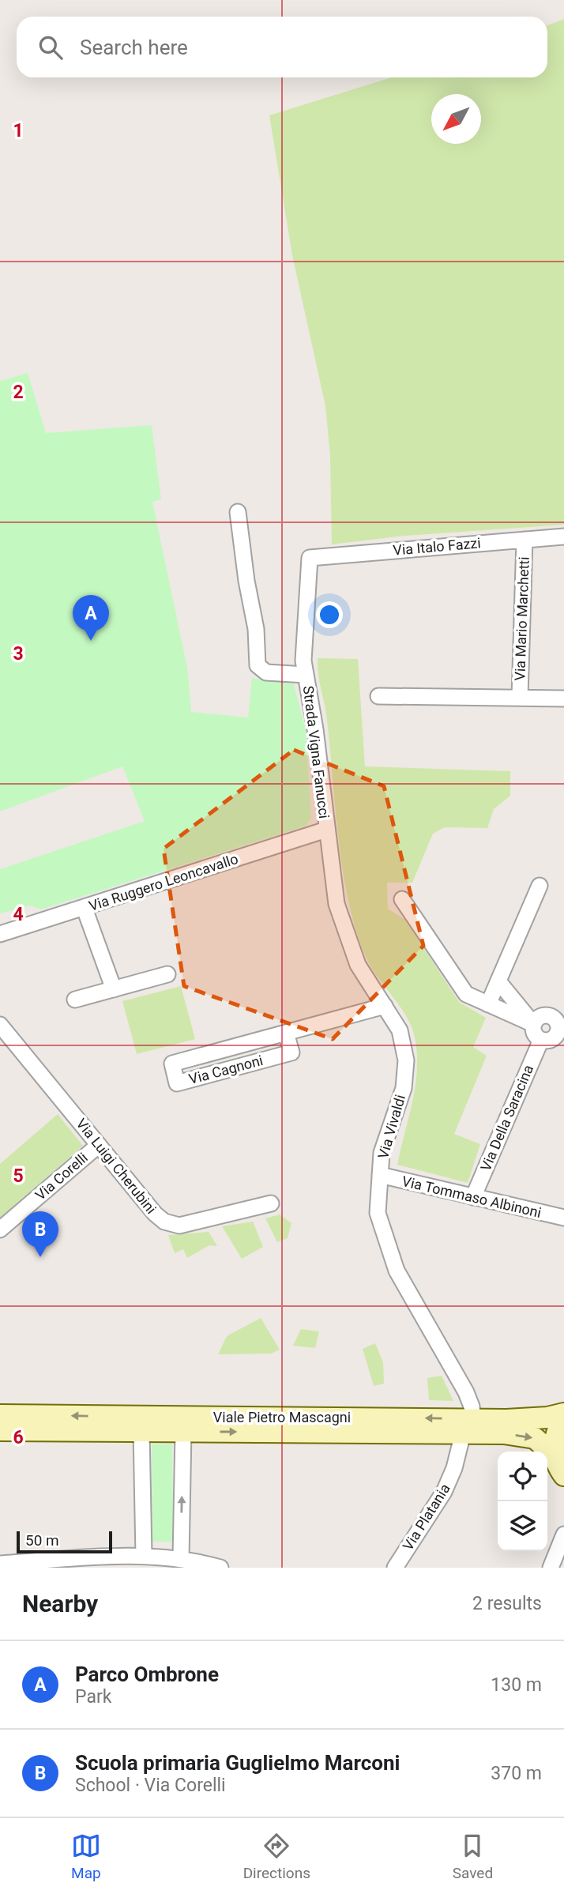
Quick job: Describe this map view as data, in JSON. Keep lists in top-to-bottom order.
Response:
{
  "streets": {
    "main road": ["Viale Pietro Mascagni"],
    "street": [
      "Via Italo Fazzi",
      "Via Mario Marchetti",
      "Strada Vigna Fanucci",
      "Via Ruggero Leoncavallo",
      "Via Cagnoni",
      "Via Della Saracina",
      "Via Vivaldi",
      "Via Luigi Cherubini",
      "Via Corelli",
      "Via Tommaso Albinoni",
      "Via Platania"
    ]
  },
  "crossings": [
    ["Via Italo Fazzi", "Via Mario Marchetti"],
    ["Via Italo Fazzi", "Strada Vigna Fanucci"],
    ["Strada Vigna Fanucci", "Via Ruggero Leoncavallo"],
    ["Strada Vigna Fanucci", "Via Vivaldi"],
    ["Via Ruggero Leoncavallo", "Via Vivaldi"],
    ["Via Cagnoni", "Via Vivaldi"],
    ["Via Della Saracina", "Via Tommaso Albinoni"],
    ["Via Vivaldi", "Via Tommaso Albinoni"],
    ["Via Vivaldi", "Viale Pietro Mascagni"],
    ["Via Vivaldi", "Via Platania"],
    ["Via Luigi Cherubini", "Via Corelli"],
    ["Viale Pietro Mascagni", "Via Platania"]
  ],
  "scale_bar": "50 m",
  "north": "bottom left",
  "page": {
    "search": "Search here",
    "pins": ["A", "B"],
    "scale": "50 m",
    "heading": ["Nearby", "2 results"],
    "list": [
      {
        "mark": "A",
        "name": "Parco Ombrone",
        "note": "Park",
        "value": "130 m"
      },
      {
        "mark": "B",
        "name": "Scuola primaria Guglielmo Marconi",
        "note": "School · Via Corelli",
        "value": "370 m"
      }
    ],
    "nav": ["Map", "Directions", "Saved"]
  },
  "grid": {
    "rows": [
      "1",
      "2",
      "3",
      "4",
      "5",
      "6"
    ]
  }
}
